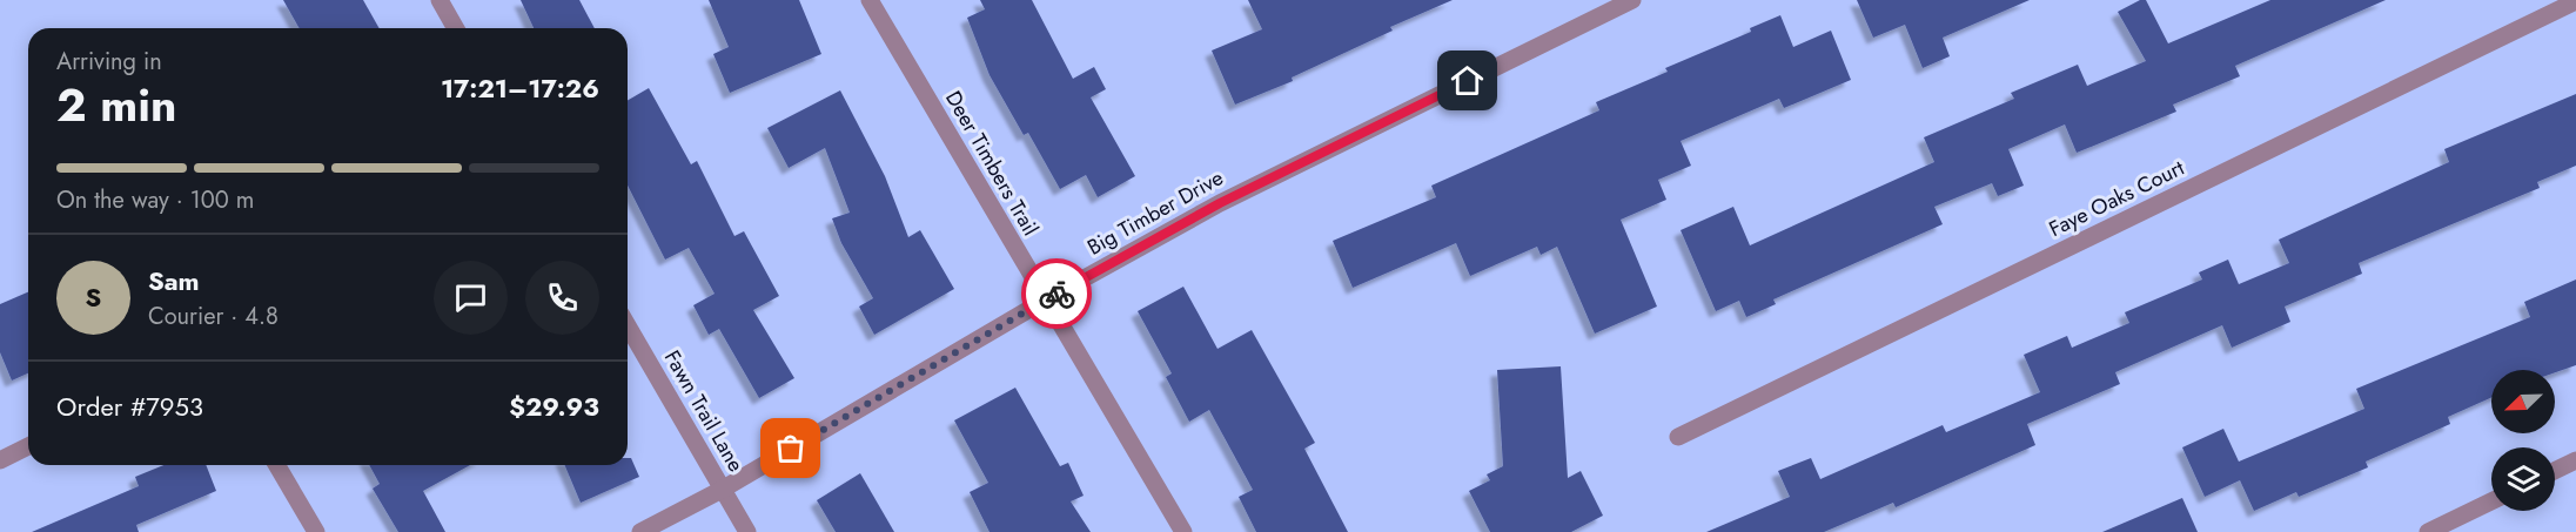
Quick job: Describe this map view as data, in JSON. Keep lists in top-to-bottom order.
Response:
{
  "streets": {
    "street": [
      "Deer Timbers Trail",
      "Faye Oaks Court",
      "Big Timber Drive",
      "Fawn Trail Lane"
    ]
  },
  "crossings": [
    ["Deer Timbers Trail", "Big Timber Drive"],
    ["Big Timber Drive", "Fawn Trail Lane"]
  ],
  "north": "bottom left",
  "page": {
    "heading": ["2 min", "Arriving in", "17:21–17:26"],
    "panel": [
      "Sam",
      "Courier · 4.8",
      "Order #7953",
      "$29.93"
    ],
    "bar": "On the way · 100 m",
    "round": "S"
  }
}
